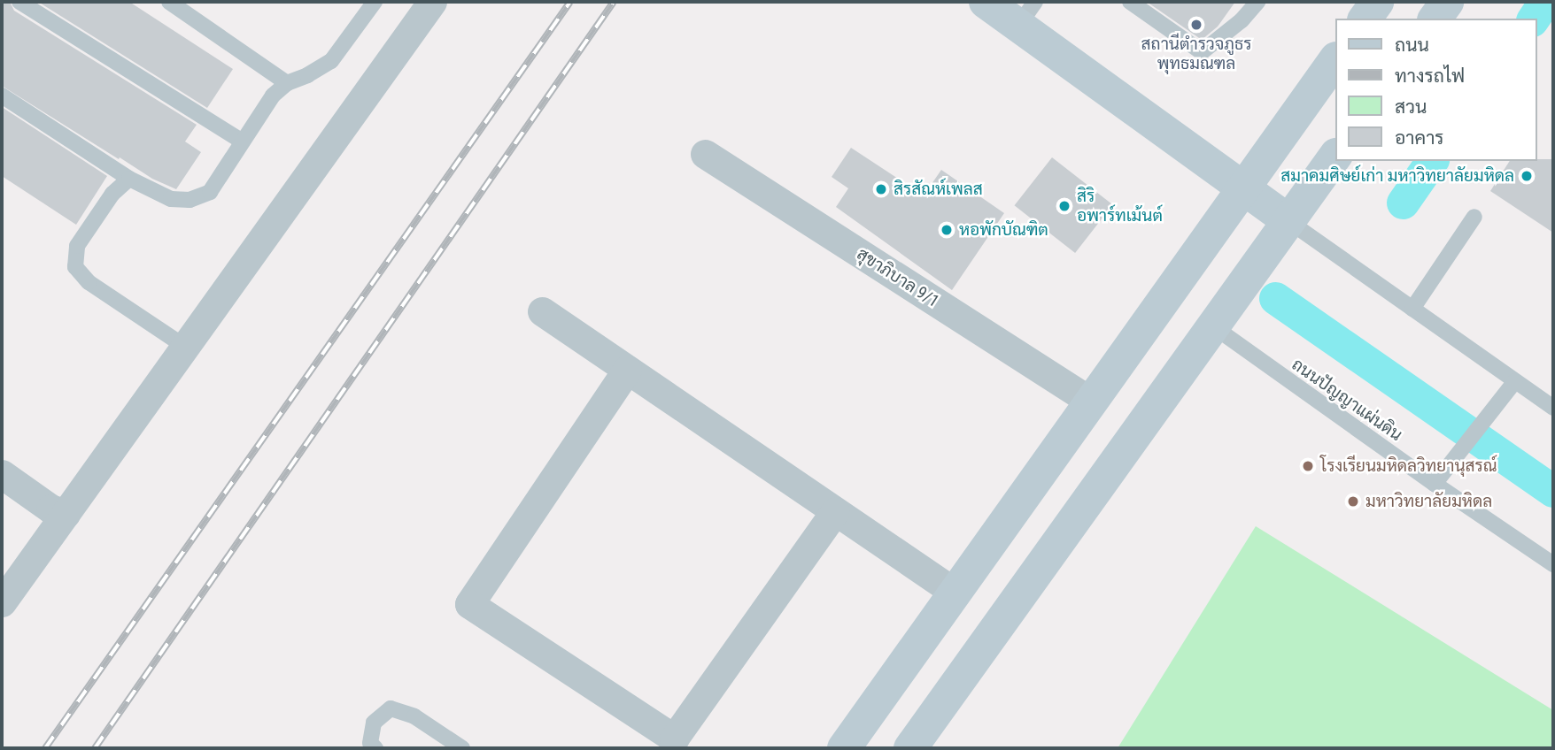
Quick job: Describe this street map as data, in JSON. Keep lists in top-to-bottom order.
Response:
{
  "streets": {
    "street": ["สุขาภิบาล 9/1"],
    "lane": ["ถนนปัญญาแผ่นดิน"]
  },
  "places": [
    "สถานีตำรวจภูธร พุทธมณฑล",
    "สมาคมศิษย์เก่า มหาวิทยาลัยมหิดล",
    "สิรสัณห์เพลส",
    "สิริ อพาร์ทเม้นต์",
    "หอพักบัณฑิต",
    "โรงเรียนมหิดลวิทยานุสรณ์",
    "มหาวิทยาลัยมหิดล"
  ],
  "legend": [
    "ถนน",
    "ทางรถไฟ",
    "สวน",
    "อาคาร"
  ]
}
